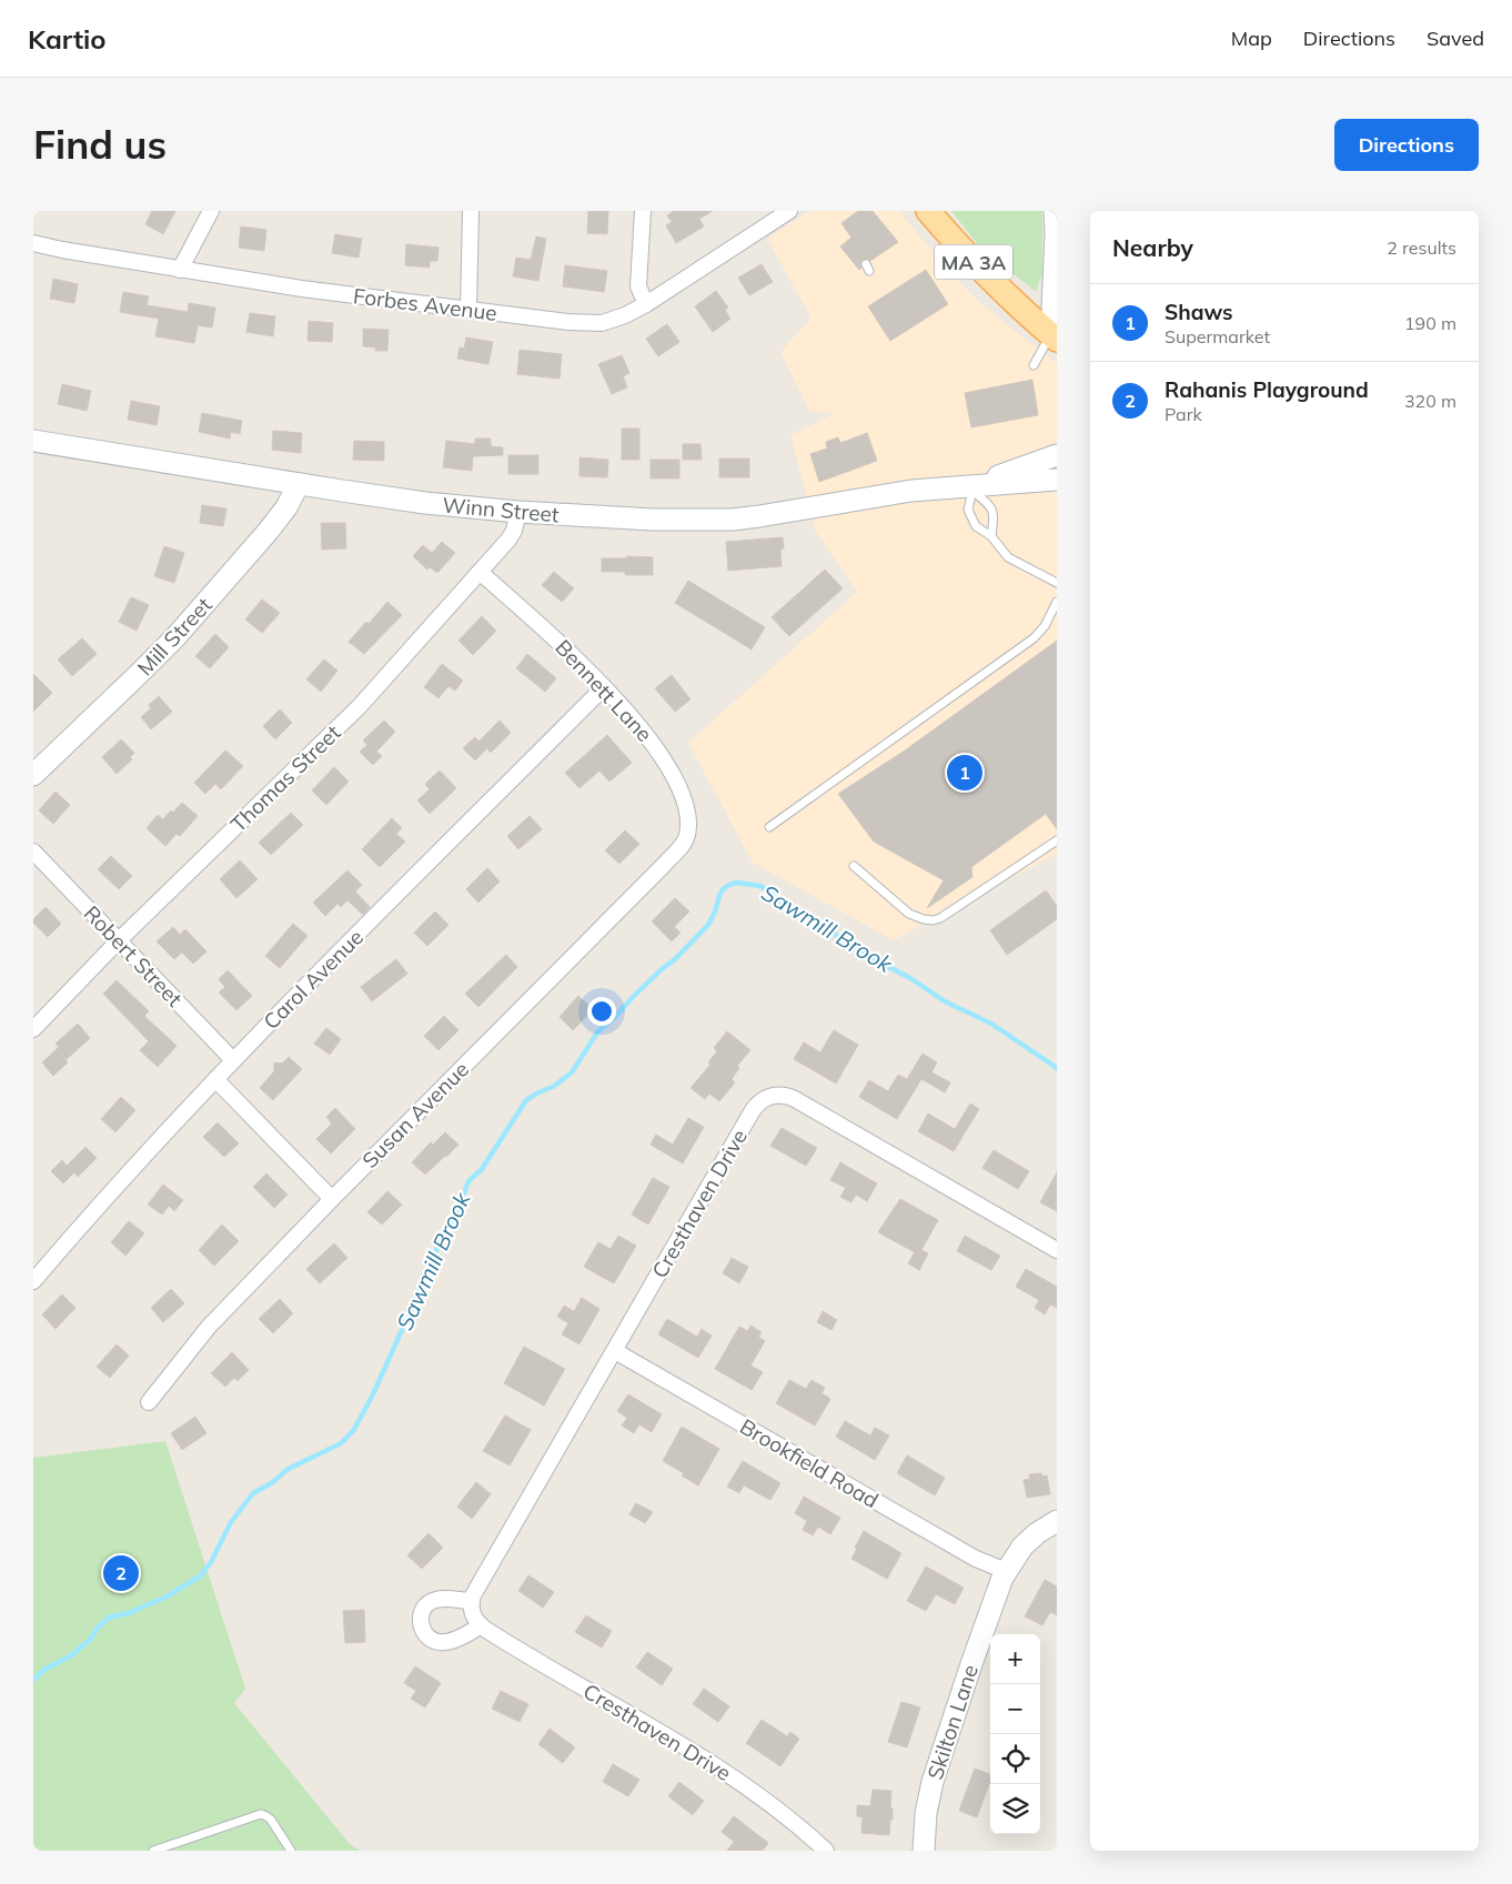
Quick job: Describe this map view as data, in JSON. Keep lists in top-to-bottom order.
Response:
{
  "streets": {
    "main road": [
      "MA 3A",
      "Winn Street",
      "Mill Street",
      "Skilton Lane"
    ],
    "street": [
      "Forbes Avenue",
      "Bennett Lane",
      "Thomas Street",
      "Robert Street",
      "Carol Avenue",
      "Susan Avenue",
      "Cresthaven Drive",
      "Brookfield Road"
    ]
  },
  "crossings": [
    ["Winn Street", "Mill Street"],
    ["Winn Street", "Thomas Street"],
    ["Bennett Lane", "Thomas Street"],
    ["Bennett Lane", "Carol Avenue"],
    ["Bennett Lane", "Susan Avenue"],
    ["Thomas Street", "Robert Street"],
    ["Robert Street", "Carol Avenue"],
    ["Cresthaven Drive", "Brookfield Road"],
    ["Brookfield Road", "Skilton Lane"]
  ],
  "water": ["Sawmill Brook"],
  "page": {
    "header": "Kartio",
    "nav": ["Map", "Directions", "Saved"],
    "buttons": "Directions",
    "title": "Find us",
    "heading": ["Nearby", "2 results"],
    "list": [
      {
        "mark": "1",
        "name": "Shaws",
        "note": "Supermarket",
        "value": "190 m"
      },
      {
        "mark": "2",
        "name": "Rahanis Playground",
        "note": "Park",
        "value": "320 m"
      }
    ],
    "pins": ["1", "2"],
    "map_buttons": ["+", "−"]
  }
}
